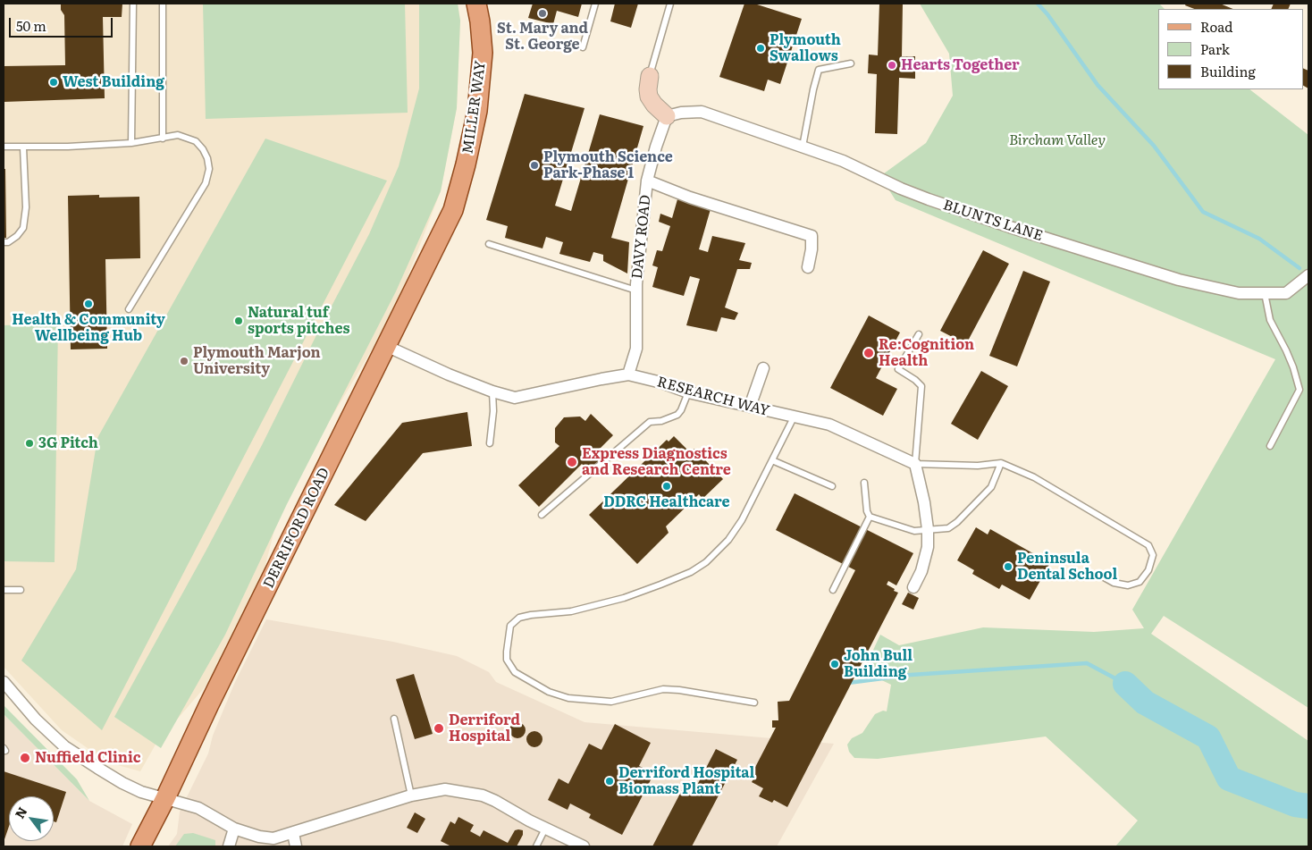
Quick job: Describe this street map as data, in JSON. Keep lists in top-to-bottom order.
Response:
{
  "streets": {
    "main road": ["MILLER WAY", "DERRIFORD ROAD"],
    "street": ["BLUNTS LANE", "DAVY ROAD", "RESEARCH WAY"]
  },
  "crossings": [
    ["MILLER WAY", "DERRIFORD ROAD"],
    ["BLUNTS LANE", "DAVY ROAD"],
    ["DAVY ROAD", "RESEARCH WAY"],
    ["RESEARCH WAY", "DERRIFORD ROAD"]
  ],
  "parks": ["Bircham Valley"],
  "places": [
    "St. Mary and St. George",
    "Plymouth Swallows",
    "Hearts Together",
    "West Building",
    "Plymouth Science Park-Phase 1",
    "Health & Community Wellbeing Hub",
    "Natural tuf sports pitches",
    "Re:Cognition Health",
    "Plymouth Marjon University",
    "3G Pitch",
    "Express Diagnostics and Research Centre",
    "DDRC Healthcare",
    "Peninsula Dental School",
    "John Bull Building",
    "Derriford Hospital",
    "Nuffield Clinic",
    "Derriford Hospital Biomass Plant"
  ],
  "legend": ["Road", "Park", "Building"],
  "scale_bar": "50 m",
  "north": "top left"
}
